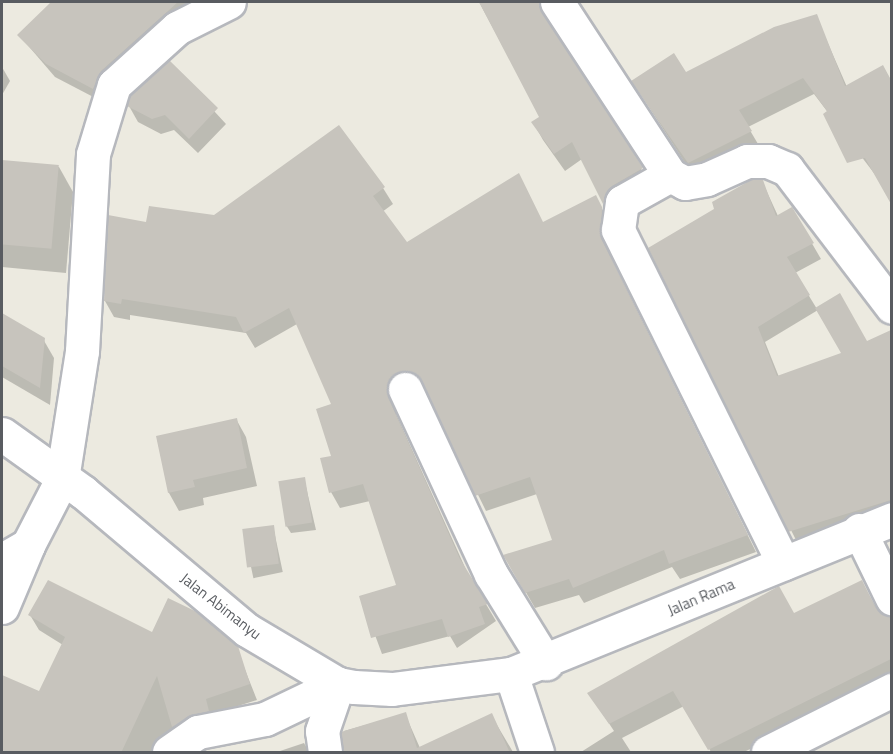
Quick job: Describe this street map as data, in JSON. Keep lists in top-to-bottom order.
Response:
{
  "streets": {
    "street": ["Jalan Rama", "Jalan Abimanyu"]
  },
  "crossings": [
    ["Jalan Rama", "Jalan Abimanyu"]
  ]
}
